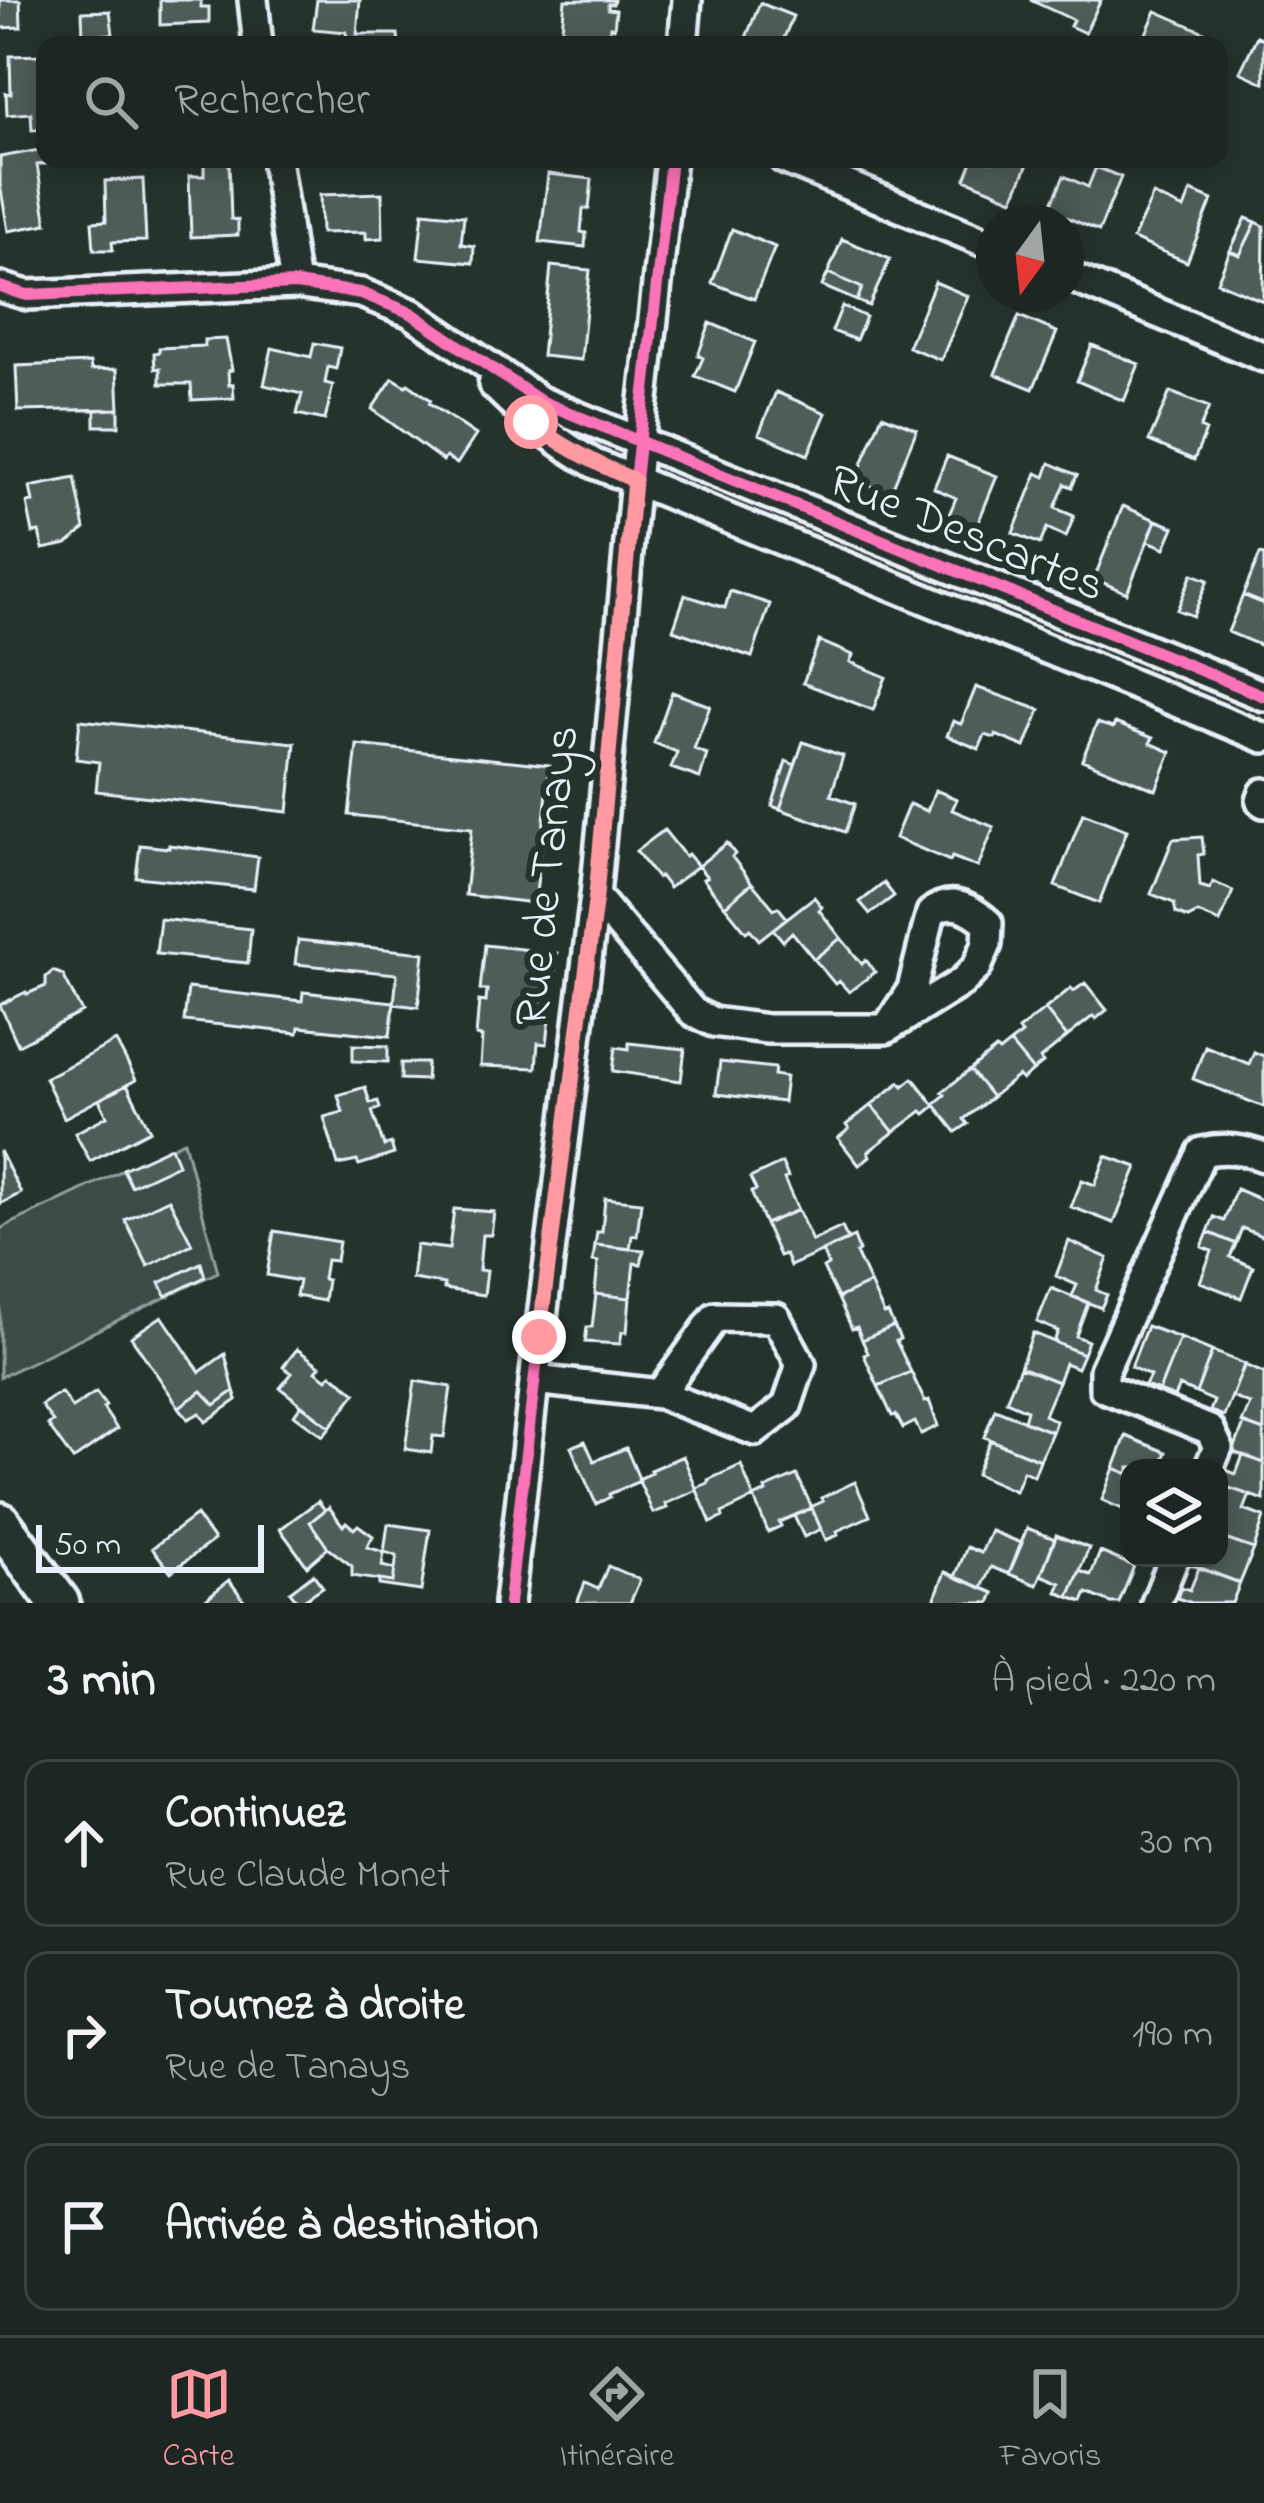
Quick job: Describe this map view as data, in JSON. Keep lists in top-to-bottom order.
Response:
{
  "streets": {
    "street": ["Rue Descartes", "Rue de Tanays"]
  },
  "crossings": [
    ["Rue Descartes", "Rue de Tanays"]
  ],
  "scale_bar": "50 m",
  "north": "bottom",
  "page": {
    "search": "Rechercher",
    "scale": "50 m",
    "heading": ["3 min", "À pied · 220 m"],
    "list": [
      ["Continuez", "Rue Claude Monet", "30 m"],
      ["Tournez à droite", "Rue de Tanays", "190 m"],
      "Arrivée à destination"
    ],
    "nav": ["Carte", "Itinéraire", "Favoris"]
  }
}
